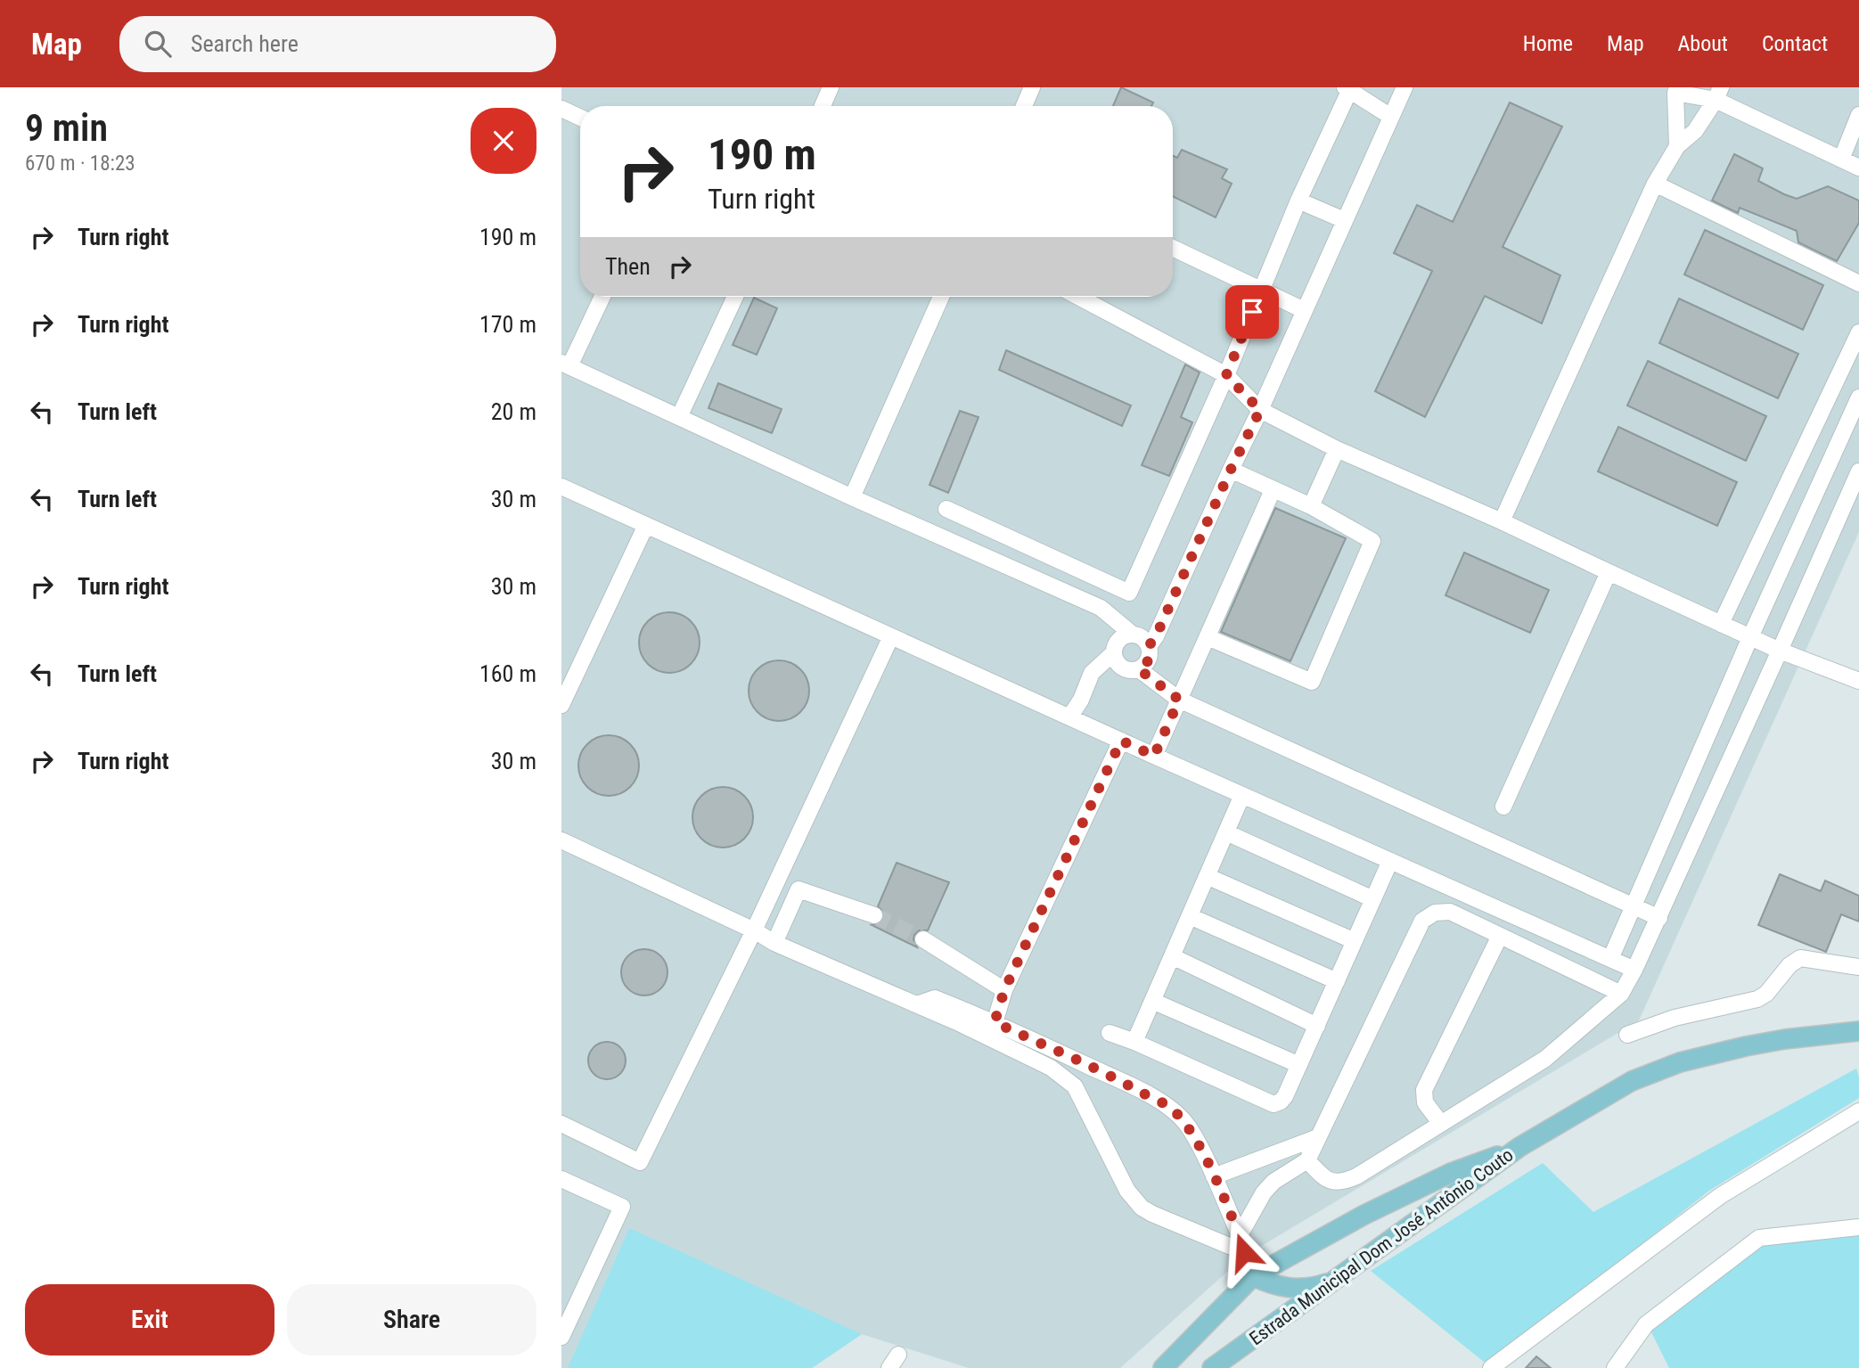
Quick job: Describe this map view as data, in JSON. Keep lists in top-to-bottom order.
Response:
{
  "streets": {
    "main road": ["Estrada Municipal Dom José Antônio Couto"]
  },
  "page": {
    "header": "Map",
    "search": "Search here",
    "nav": [
      "Home",
      "Map",
      "About",
      "Contact"
    ],
    "heading": ["9 min", "670 m · 18:23"],
    "turn": ["190 m", "Turn right"],
    "list": [
      {
        "name": "Turn right",
        "value": "190 m"
      },
      {
        "name": "Turn right",
        "value": "170 m"
      },
      {
        "name": "Turn left",
        "value": "20 m"
      },
      {
        "name": "Turn left",
        "value": "30 m"
      },
      {
        "name": "Turn right",
        "value": "30 m"
      },
      {
        "name": "Turn left",
        "value": "160 m"
      },
      {
        "name": "Turn right",
        "value": "30 m"
      }
    ],
    "then": "Then",
    "buttons": ["Exit", "Share"]
  }
}
